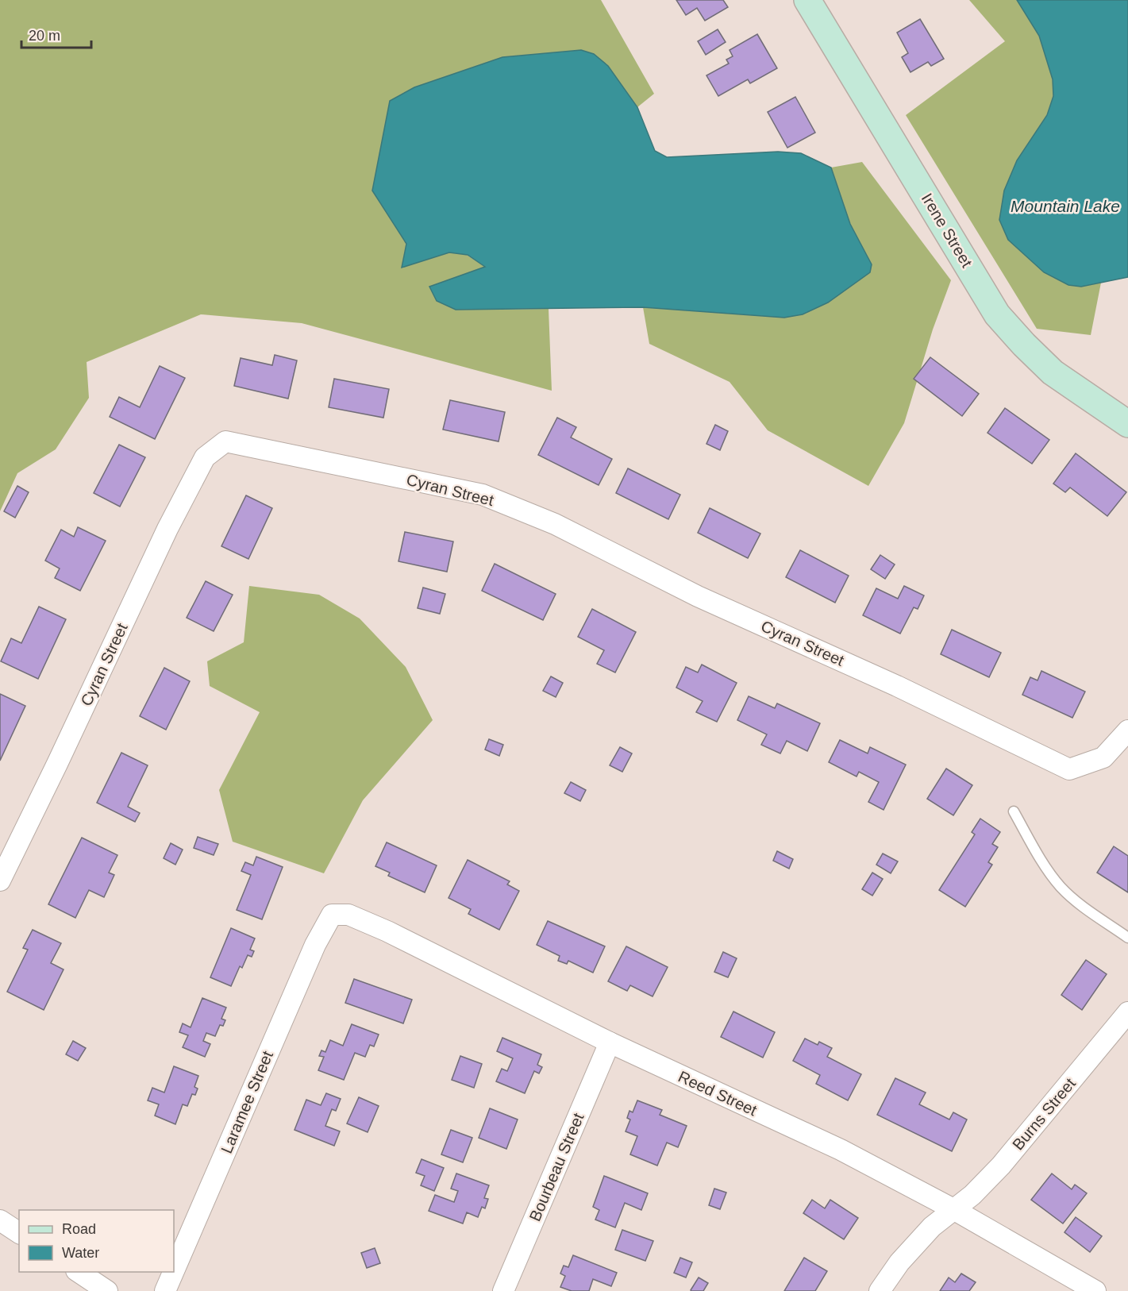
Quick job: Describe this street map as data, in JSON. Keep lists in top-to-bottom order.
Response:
{
  "streets": {
    "street": [
      "Irene Street",
      "Cyran Street",
      "Reed Street",
      "Laramee Street",
      "Burns Street",
      "Bourbeau Street"
    ]
  },
  "crossings": [
    ["Reed Street", "Laramee Street"],
    ["Reed Street", "Burns Street"],
    ["Reed Street", "Bourbeau Street"]
  ],
  "water": ["Mountain Lake"],
  "legend": ["Road", "Water"],
  "scale_bar": "20 m"
}
